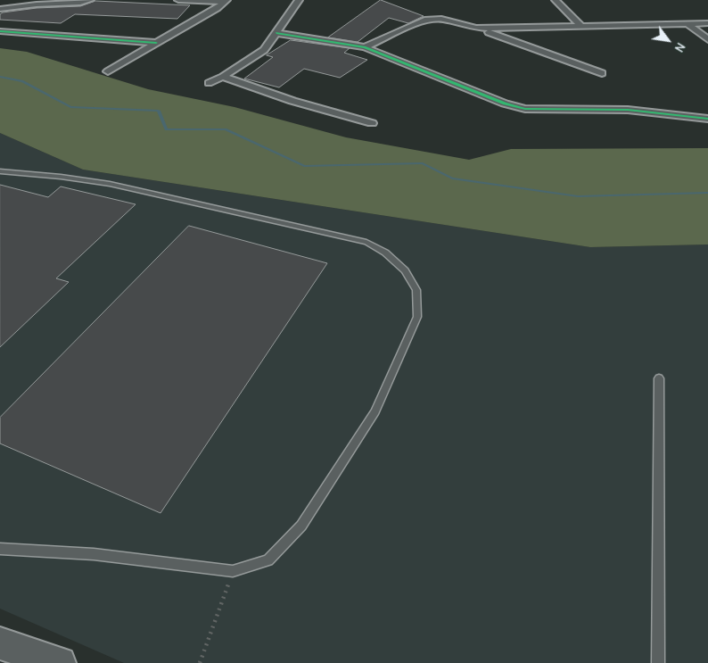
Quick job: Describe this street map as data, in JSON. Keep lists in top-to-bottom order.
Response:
{
  "north": "bottom right"
}
